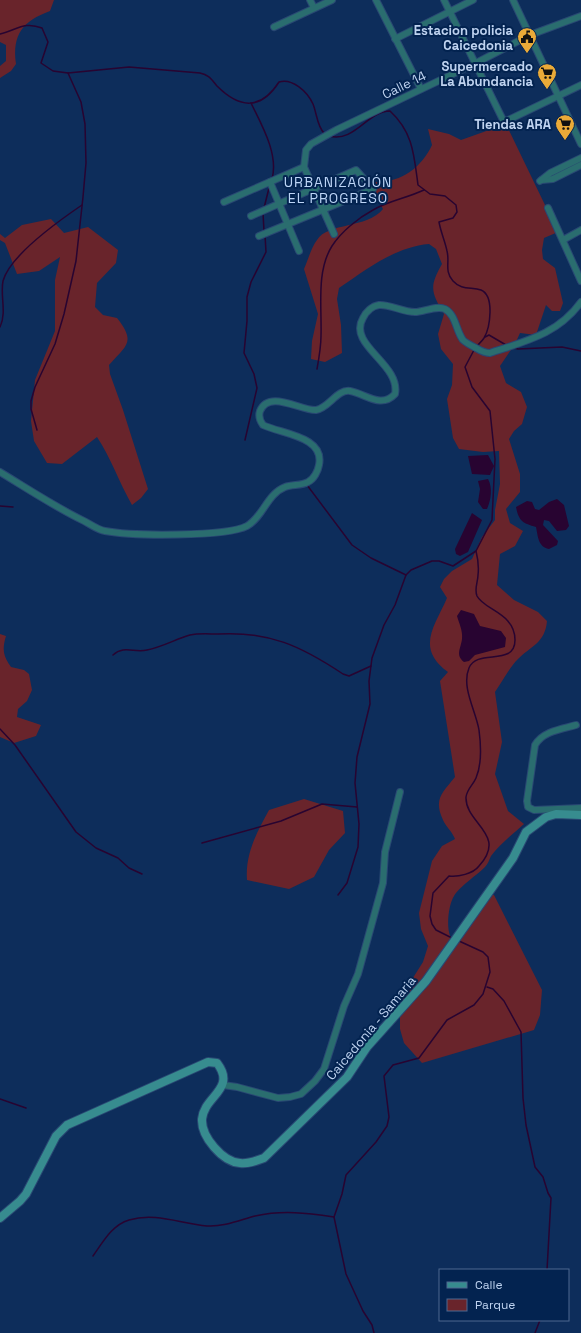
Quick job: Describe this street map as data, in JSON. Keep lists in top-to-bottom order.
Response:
{
  "streets": {
    "street": ["Calle 14", "Caicedonia - Samaria"]
  },
  "districts": ["URBANIZACIÓN EL PROGRESO"],
  "places": {
    "public building": ["Estacion policia Caicedonia"],
    "supermarket": ["Supermercado La Abundancia", "Tiendas ARA"]
  },
  "legend": ["Calle", "Parque"]
}
